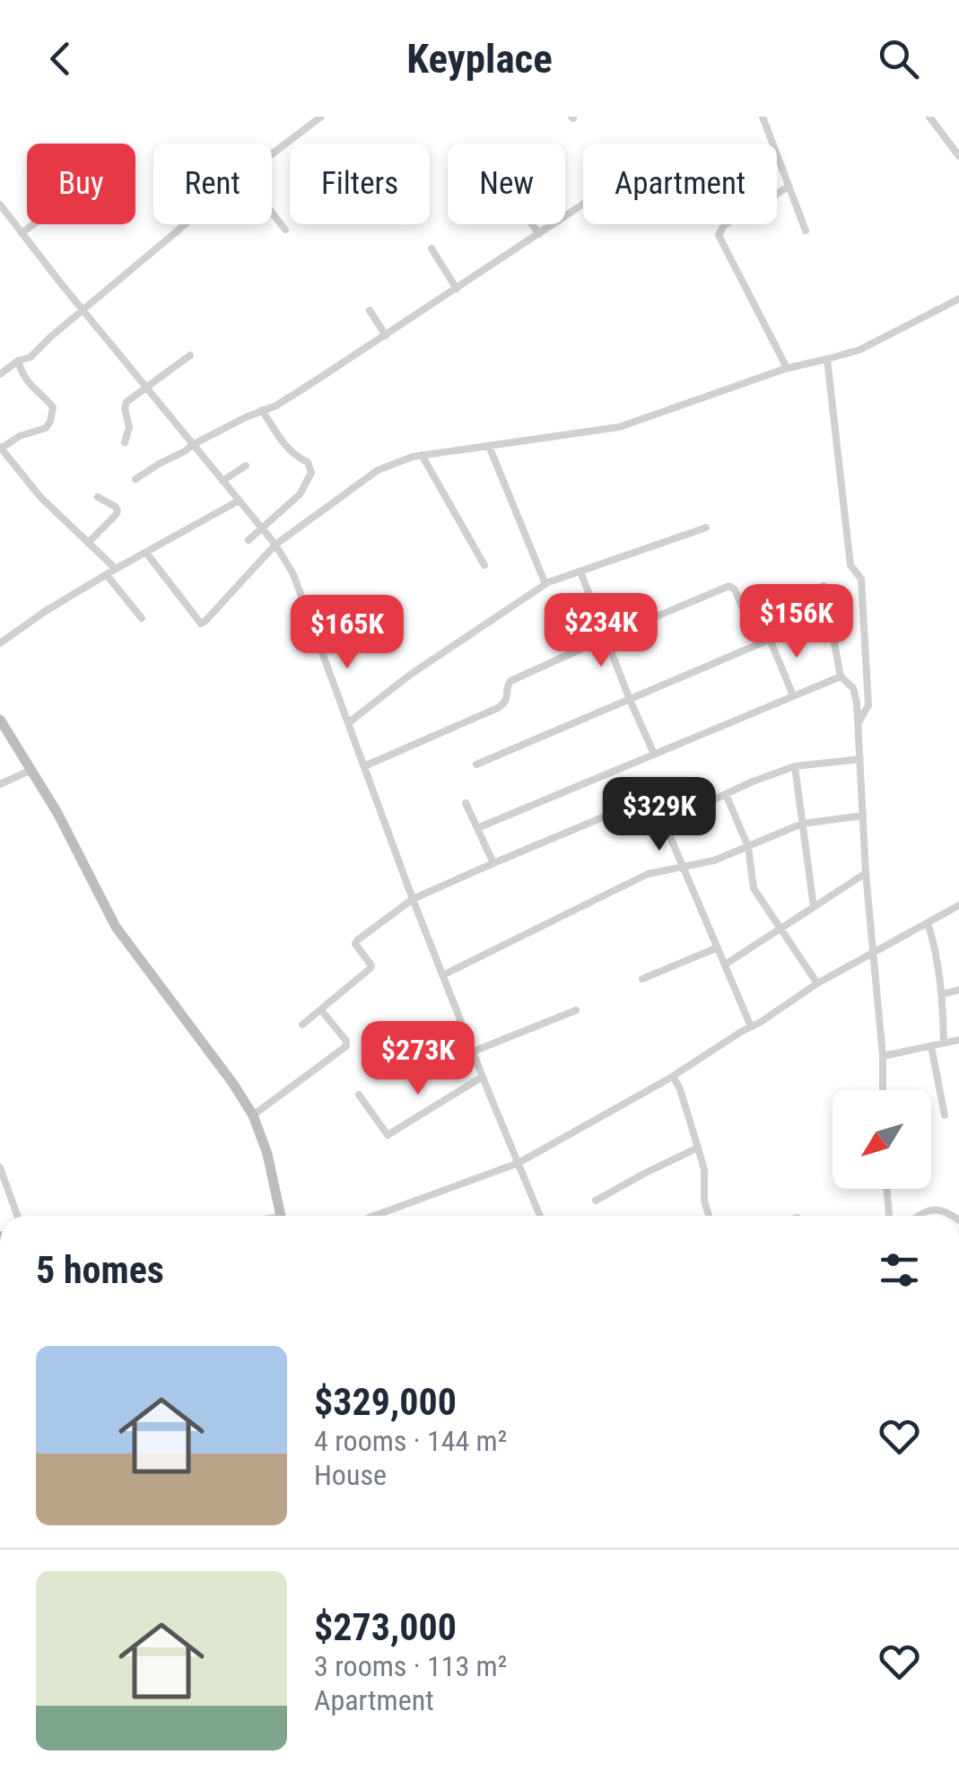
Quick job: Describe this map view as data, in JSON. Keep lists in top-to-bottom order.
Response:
{
  "north": "bottom left",
  "page": {
    "header": "Keyplace",
    "chip": [
      "Buy",
      "Rent",
      "Filters",
      "New",
      "Apartment"
    ],
    "price": [
      "$156K",
      "$234K",
      "$165K",
      "$329K",
      "$273K"
    ],
    "heading": "5 homes",
    "list": [
      {
        "name": "$329,000",
        "note": "4 rooms · 144 m² · House"
      },
      {
        "name": "$273,000",
        "note": "3 rooms · 113 m² · Apartment"
      }
    ]
  }
}
